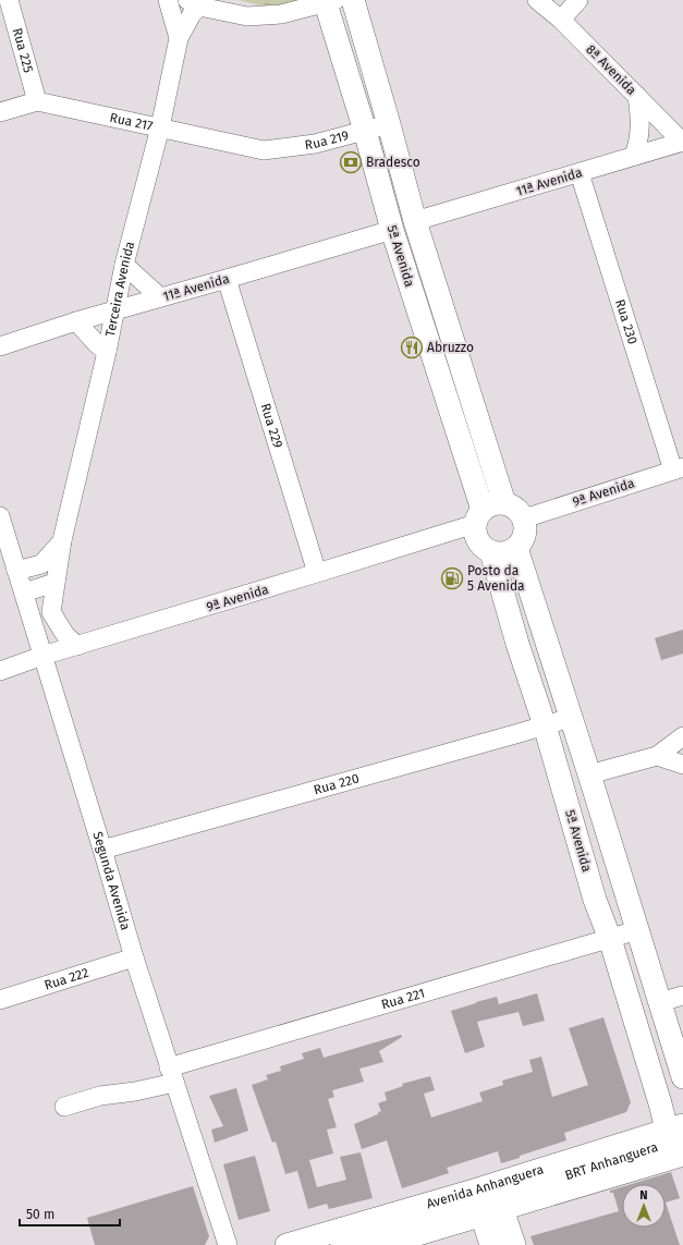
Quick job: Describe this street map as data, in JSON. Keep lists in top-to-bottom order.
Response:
{
  "streets": {
    "main road": ["5ª Avenida", "Avenida Anhanguera"],
    "street": [
      "Rua 225",
      "8ª Avenida",
      "Rua 217",
      "Rua 219",
      "11ª Avenida",
      "Terceira Avenida",
      "Rua 230",
      "Rua 229",
      "9ª Avenida",
      "Rua 220",
      "Segunda Avenida",
      "Rua 222",
      "Rua 221"
    ]
  },
  "crossings": [
    ["Rua 225", "Rua 217"],
    ["8ª Avenida", "11ª Avenida"],
    ["Rua 217", "Rua 219"],
    ["Rua 217", "Terceira Avenida"],
    ["Rua 219", "5ª Avenida"],
    ["11ª Avenida", "5ª Avenida"],
    ["11ª Avenida", "Terceira Avenida"],
    ["11ª Avenida", "Rua 230"],
    ["11ª Avenida", "Rua 229"],
    ["5ª Avenida", "9ª Avenida"],
    ["5ª Avenida", "Rua 220"],
    ["5ª Avenida", "Rua 221"],
    ["5ª Avenida", "Avenida Anhanguera"],
    ["Terceira Avenida", "9ª Avenida"],
    ["Terceira Avenida", "Segunda Avenida"],
    ["Rua 230", "9ª Avenida"],
    ["Rua 229", "9ª Avenida"],
    ["9ª Avenida", "Segunda Avenida"],
    ["Rua 220", "Segunda Avenida"],
    ["Segunda Avenida", "Rua 222"],
    ["Segunda Avenida", "Rua 221"]
  ],
  "places": {
    "bank": ["Bradesco"],
    "restaurant": ["Abruzzo"],
    "fuel station": ["Posto da 5 Avenida"]
  },
  "scale_bar": "50 m",
  "north": "top"
}
